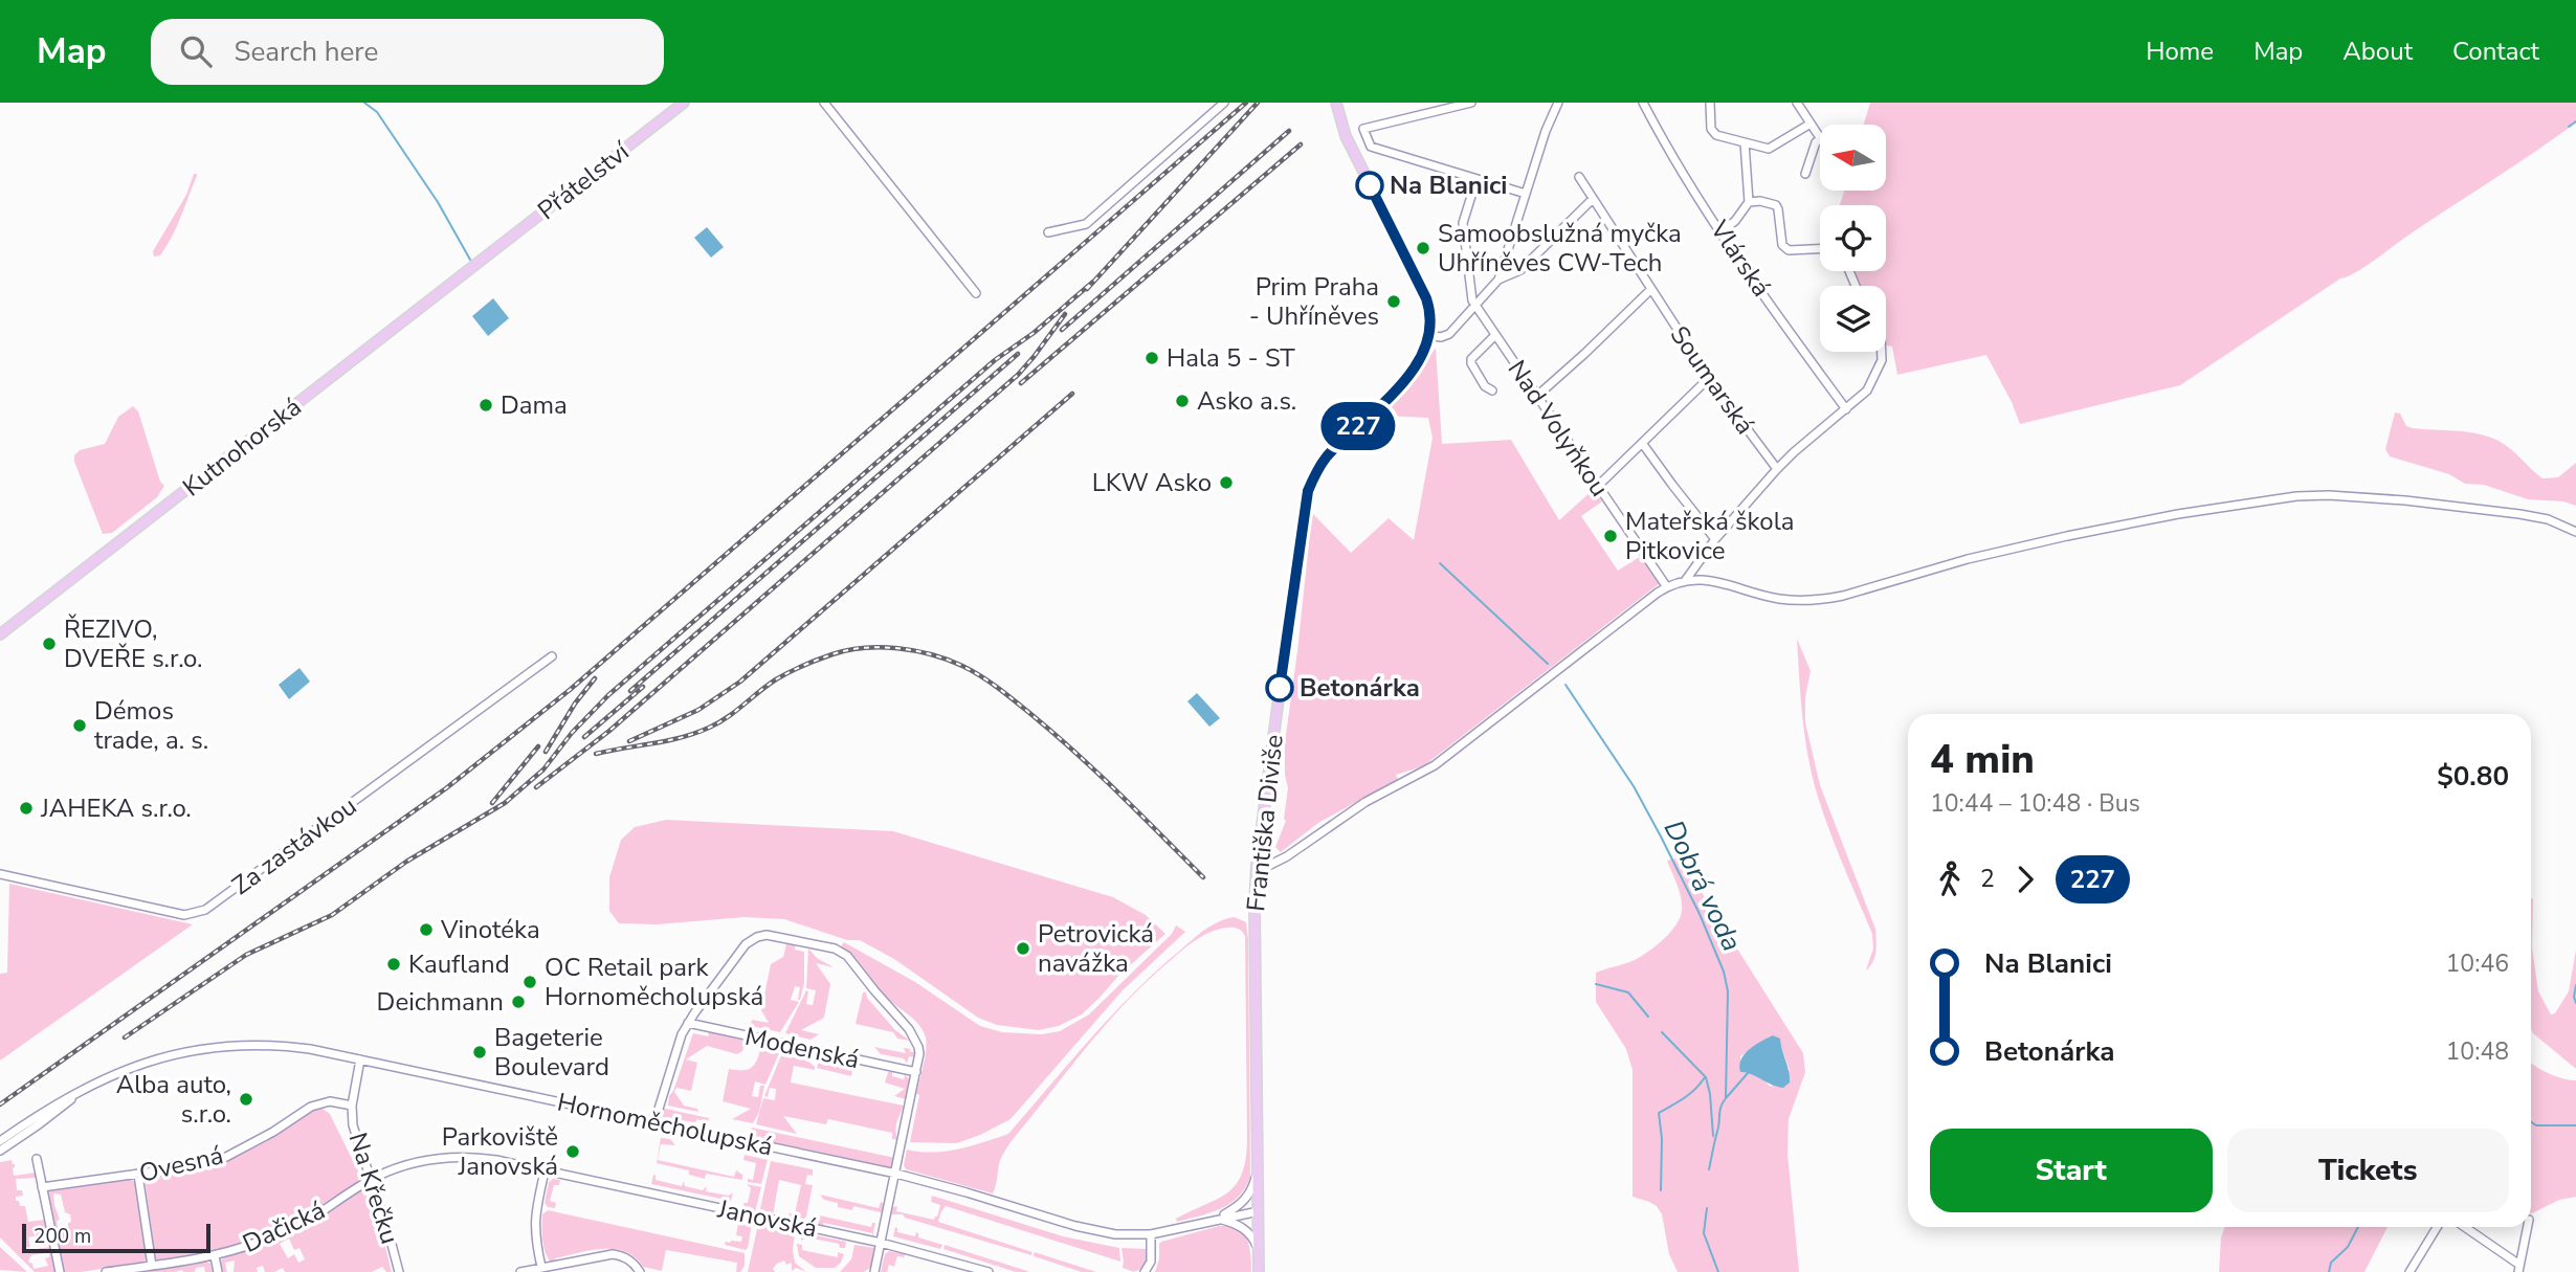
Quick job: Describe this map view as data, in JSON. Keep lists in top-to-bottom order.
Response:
{
  "streets": {
    "main road": ["Přátelství", "Kutnohorská", "Františka Diviše"],
    "street": [
      "Vlárská",
      "Soumarská",
      "Nad Volyňkou",
      "Za zastávkou",
      "Modenská",
      "Hornoměcholupská",
      "Ovesná",
      "Na Křečku",
      "Janovská",
      "Dačická"
    ]
  },
  "crossings": [
    ["Přátelství", "Kutnohorská"],
    ["Františka Diviše", "Hornoměcholupská"],
    ["Hornoměcholupská", "Na Křečku"],
    ["Ovesná", "Na Křečku"],
    ["Na Křečku", "Janovská"],
    ["Na Křečku", "Dačická"],
    ["Janovská", "Dačická"]
  ],
  "water": ["Dobrá voda"],
  "places": [
    "Na Blanici",
    "Samoobslužná myčka Uhříněves CW-Tech",
    "Prim Praha - Uhříněves",
    "Hala 5 - ST",
    "Asko a.s.",
    "Dama",
    "LKW Asko",
    "Mateřská škola Pitkovice",
    "ŘEZIVO, DVEŘE s.r.o.",
    "Betonárka",
    "Démos trade, a. s.",
    "JAHEKA s.r.o.",
    "Vinotéka",
    "Petrovická navážka",
    "Kaufland",
    "OC Retail park Hornoměcholupská",
    "Deichmann",
    "Bageterie Boulevard",
    "Alba auto, s.r.o.",
    "Parkoviště Janovská"
  ],
  "lines": ["bus line 227"],
  "scale_bar": "200 m",
  "north": "left",
  "page": {
    "header": "Map",
    "search": "Search here",
    "nav": [
      "Home",
      "Map",
      "About",
      "Contact"
    ],
    "on_map": "227",
    "heading": ["4 min", "10:44 – 10:48 · Bus", "$0.80"],
    "legs": ["2", "227"],
    "list": [
      {
        "name": "Na Blanici",
        "value": "10:46"
      },
      {
        "name": "Betonárka",
        "value": "10:48"
      }
    ],
    "buttons": ["Start", "Tickets"],
    "scale": "200 m"
  }
}
